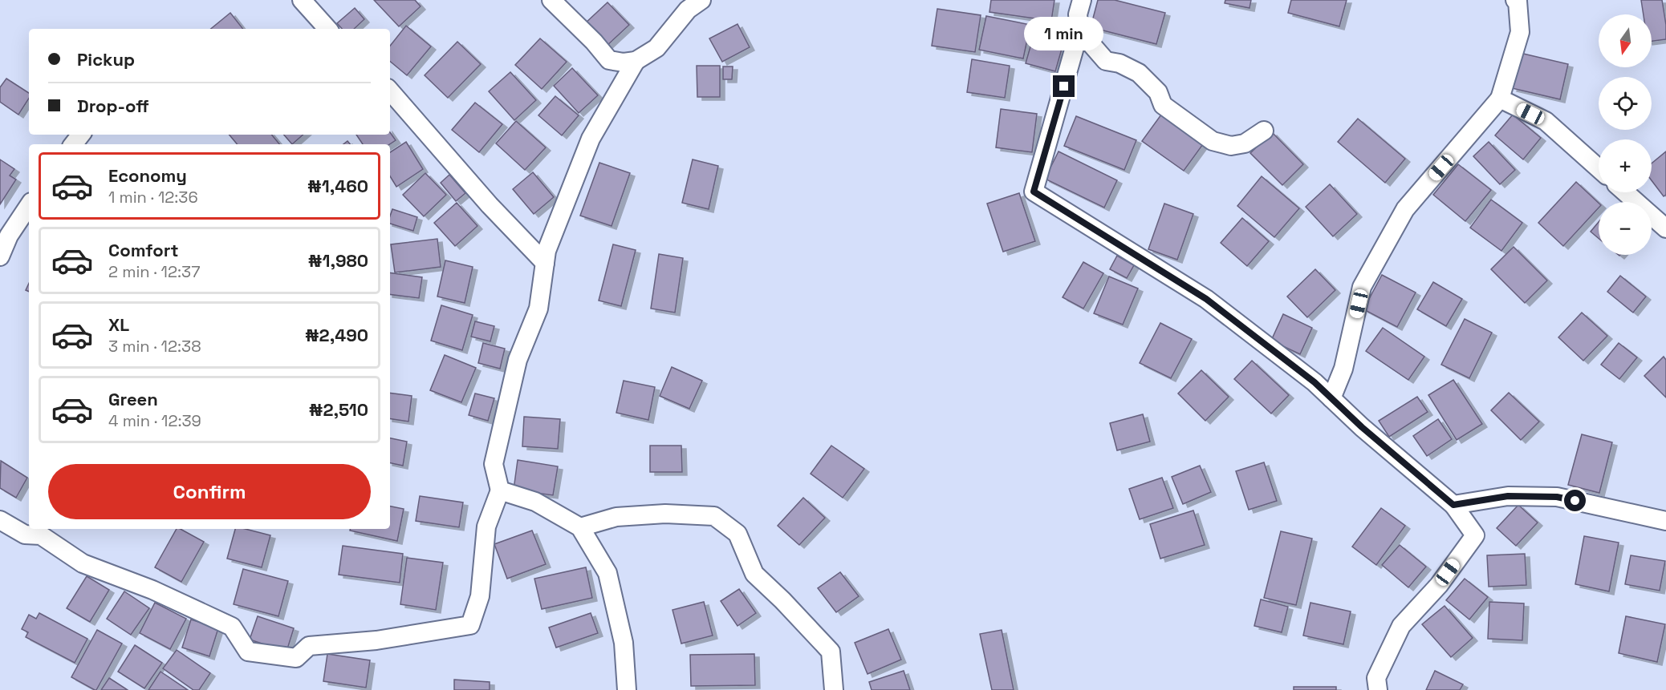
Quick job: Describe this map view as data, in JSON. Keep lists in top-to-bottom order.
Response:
{
  "north": "bottom",
  "page": {
    "map_buttons": ["+", "−"],
    "bubble": "1 min",
    "banner": ["Pickup", "Drop-off"],
    "list": [
      {
        "name": "Economy",
        "note": "1 min · 12:36",
        "value": "₦1,460"
      },
      {
        "name": "Comfort",
        "note": "2 min · 12:37",
        "value": "₦1,980"
      },
      {
        "name": "XL",
        "note": "3 min · 12:38",
        "value": "₦2,490"
      },
      {
        "name": "Green",
        "note": "4 min · 12:39",
        "value": "₦2,510"
      }
    ],
    "buttons": "Confirm"
  }
}
